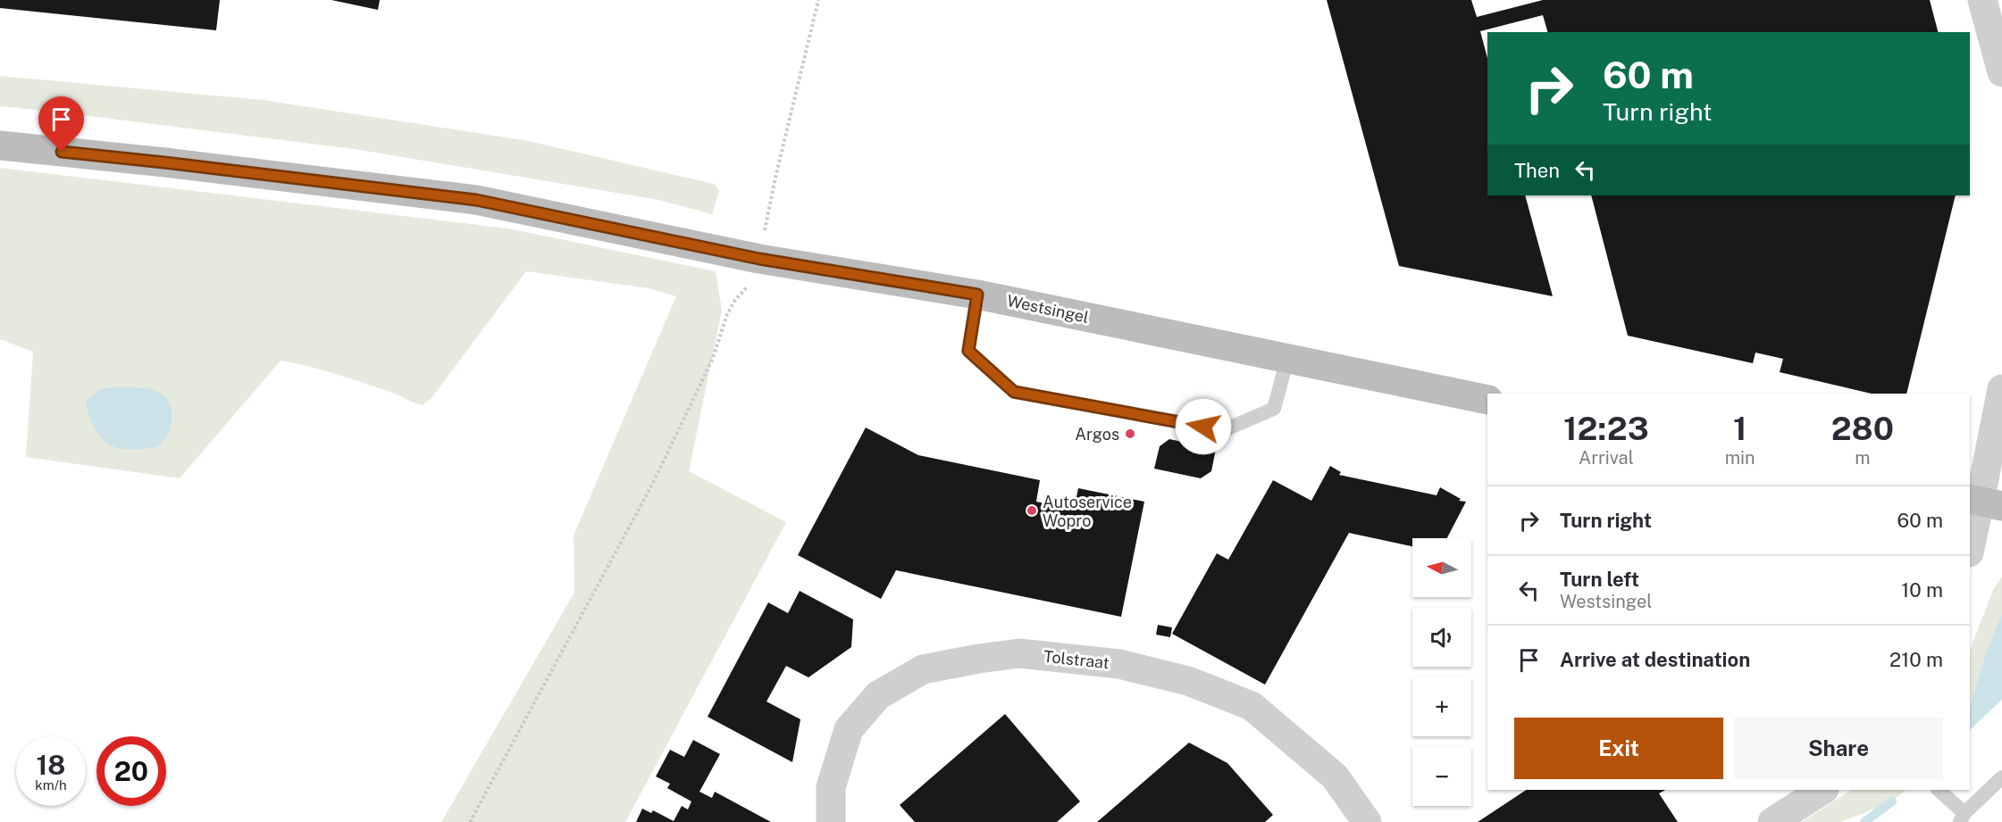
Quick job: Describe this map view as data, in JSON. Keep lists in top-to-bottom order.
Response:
{
  "streets": {
    "main road": ["Westsingel"],
    "street": ["Tolstraat"]
  },
  "places": ["Argos", "Autoservice Wopro"],
  "north": "left",
  "page": {
    "turn": ["60 m", "Turn right"],
    "then": "Then",
    "eta": [
      "12:23",
      "Arrival",
      "1",
      "min",
      "280",
      "m"
    ],
    "list": [
      {
        "name": "Turn right",
        "value": "60 m"
      },
      {
        "name": "Turn left",
        "note": "Westsingel",
        "value": "10 m"
      },
      {
        "name": "Arrive at destination",
        "value": "210 m"
      }
    ],
    "map_buttons": ["+", "−"],
    "buttons": ["Exit", "Share"],
    "speed": "18 km/h",
    "limit": "20"
  }
}
